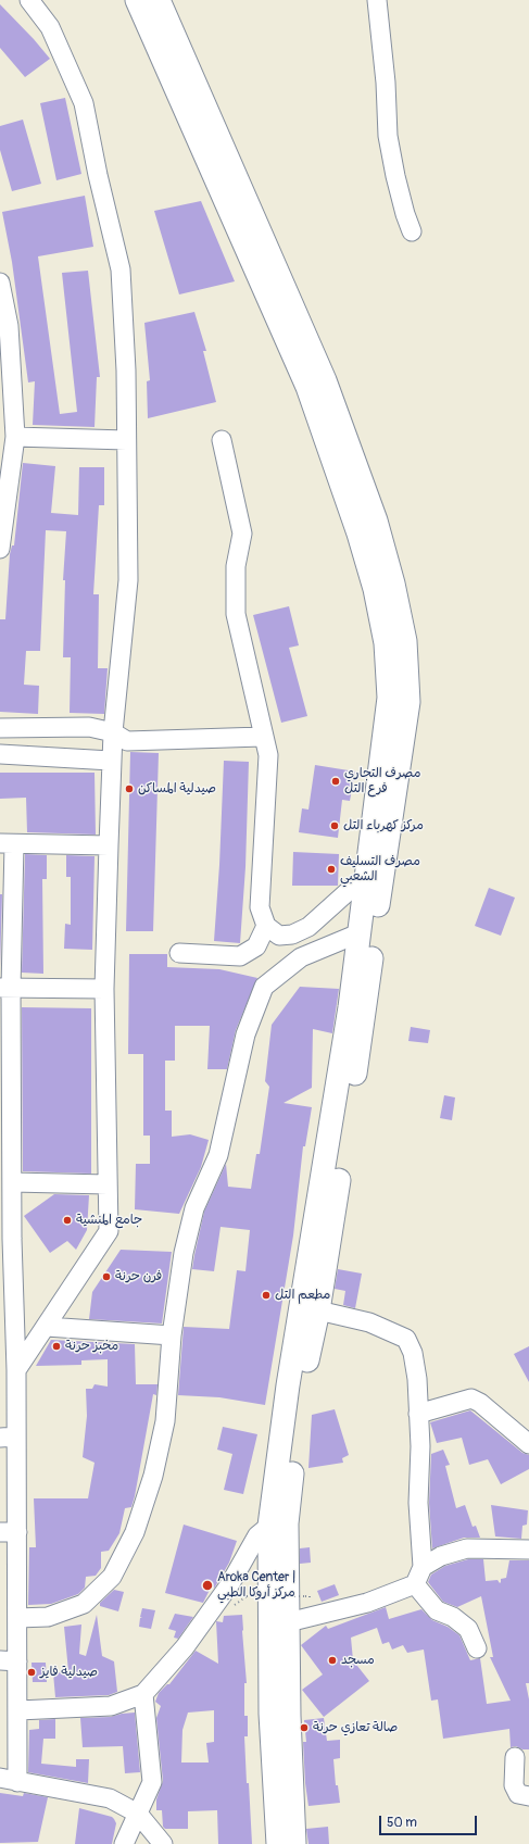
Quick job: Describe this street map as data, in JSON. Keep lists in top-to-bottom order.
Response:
{
  "places": [
    "مصرف التجاري فرع التل",
    "صيدلية المساكن",
    "مركز كهرباء التل",
    "مصرف التسليف الشعبي",
    "جامع المنشية",
    "فرن حرنة",
    "مطعم التل",
    "مخبز حرنة",
    "Aroka Center | مركز أروكا الطبي",
    "مسجد",
    "صيدلية فايز",
    "صالة تعازي حرنة"
  ],
  "scale_bar": "50 m"
}
